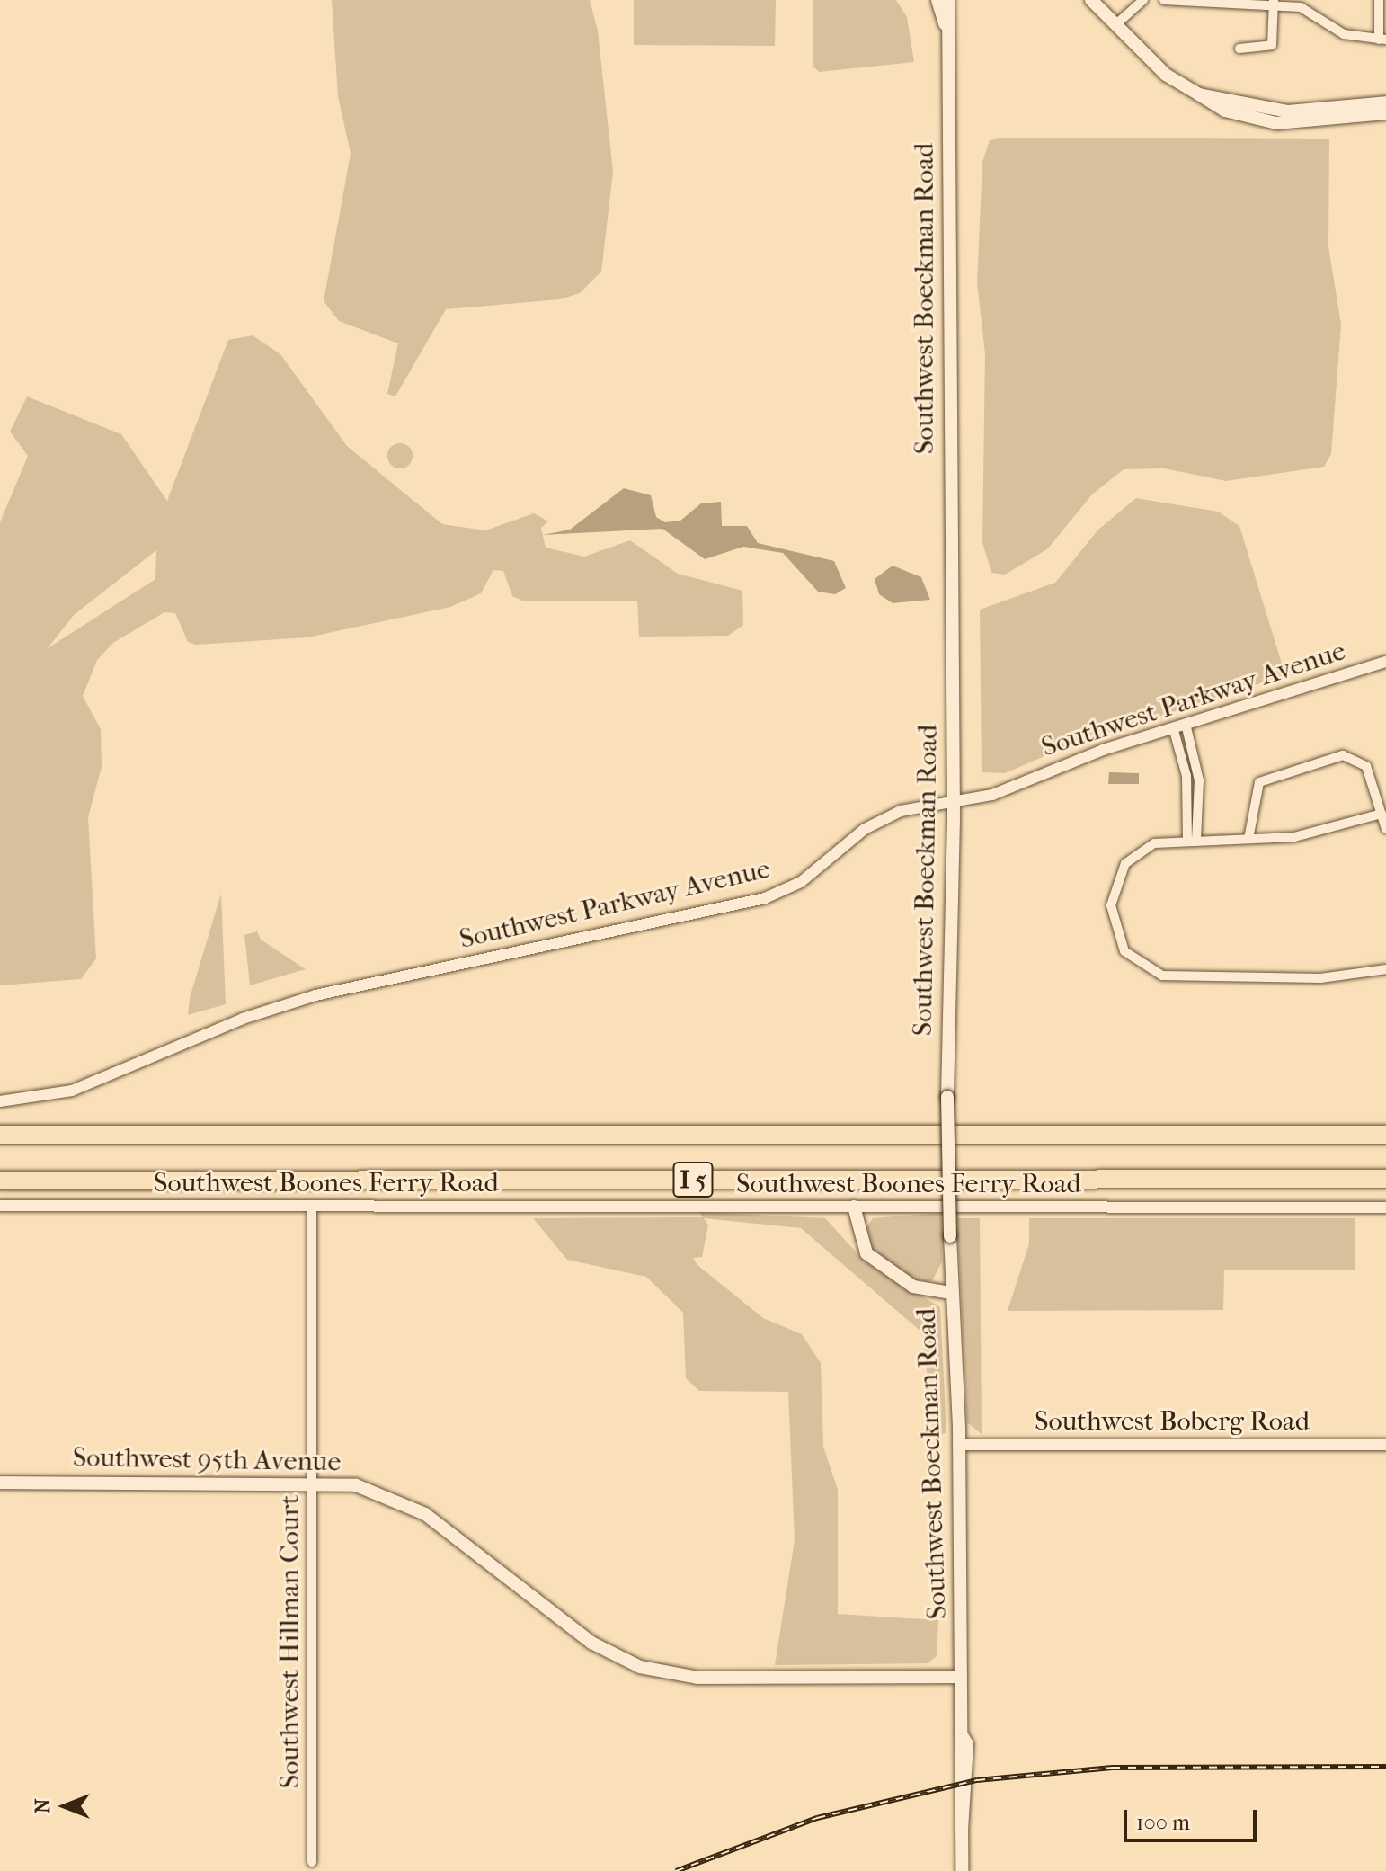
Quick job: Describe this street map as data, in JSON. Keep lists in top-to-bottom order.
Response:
{
  "streets": {
    "highway": ["I 5"],
    "main road": ["Southwest Boeckman Road", "Southwest 95th Avenue"],
    "street": [
      "Southwest Parkway Avenue",
      "Southwest Boones Ferry Road",
      "Southwest Boberg Road",
      "Southwest Hillman Court"
    ]
  },
  "crossings": [
    ["Southwest Boeckman Road", "Southwest Parkway Avenue"],
    ["Southwest Boeckman Road", "Southwest Boberg Road"],
    ["Southwest Boeckman Road", "Southwest 95th Avenue"],
    ["Southwest Boones Ferry Road", "Southwest Hillman Court"],
    ["Southwest 95th Avenue", "Southwest Hillman Court"]
  ],
  "scale_bar": "100 m",
  "north": "left"
}
